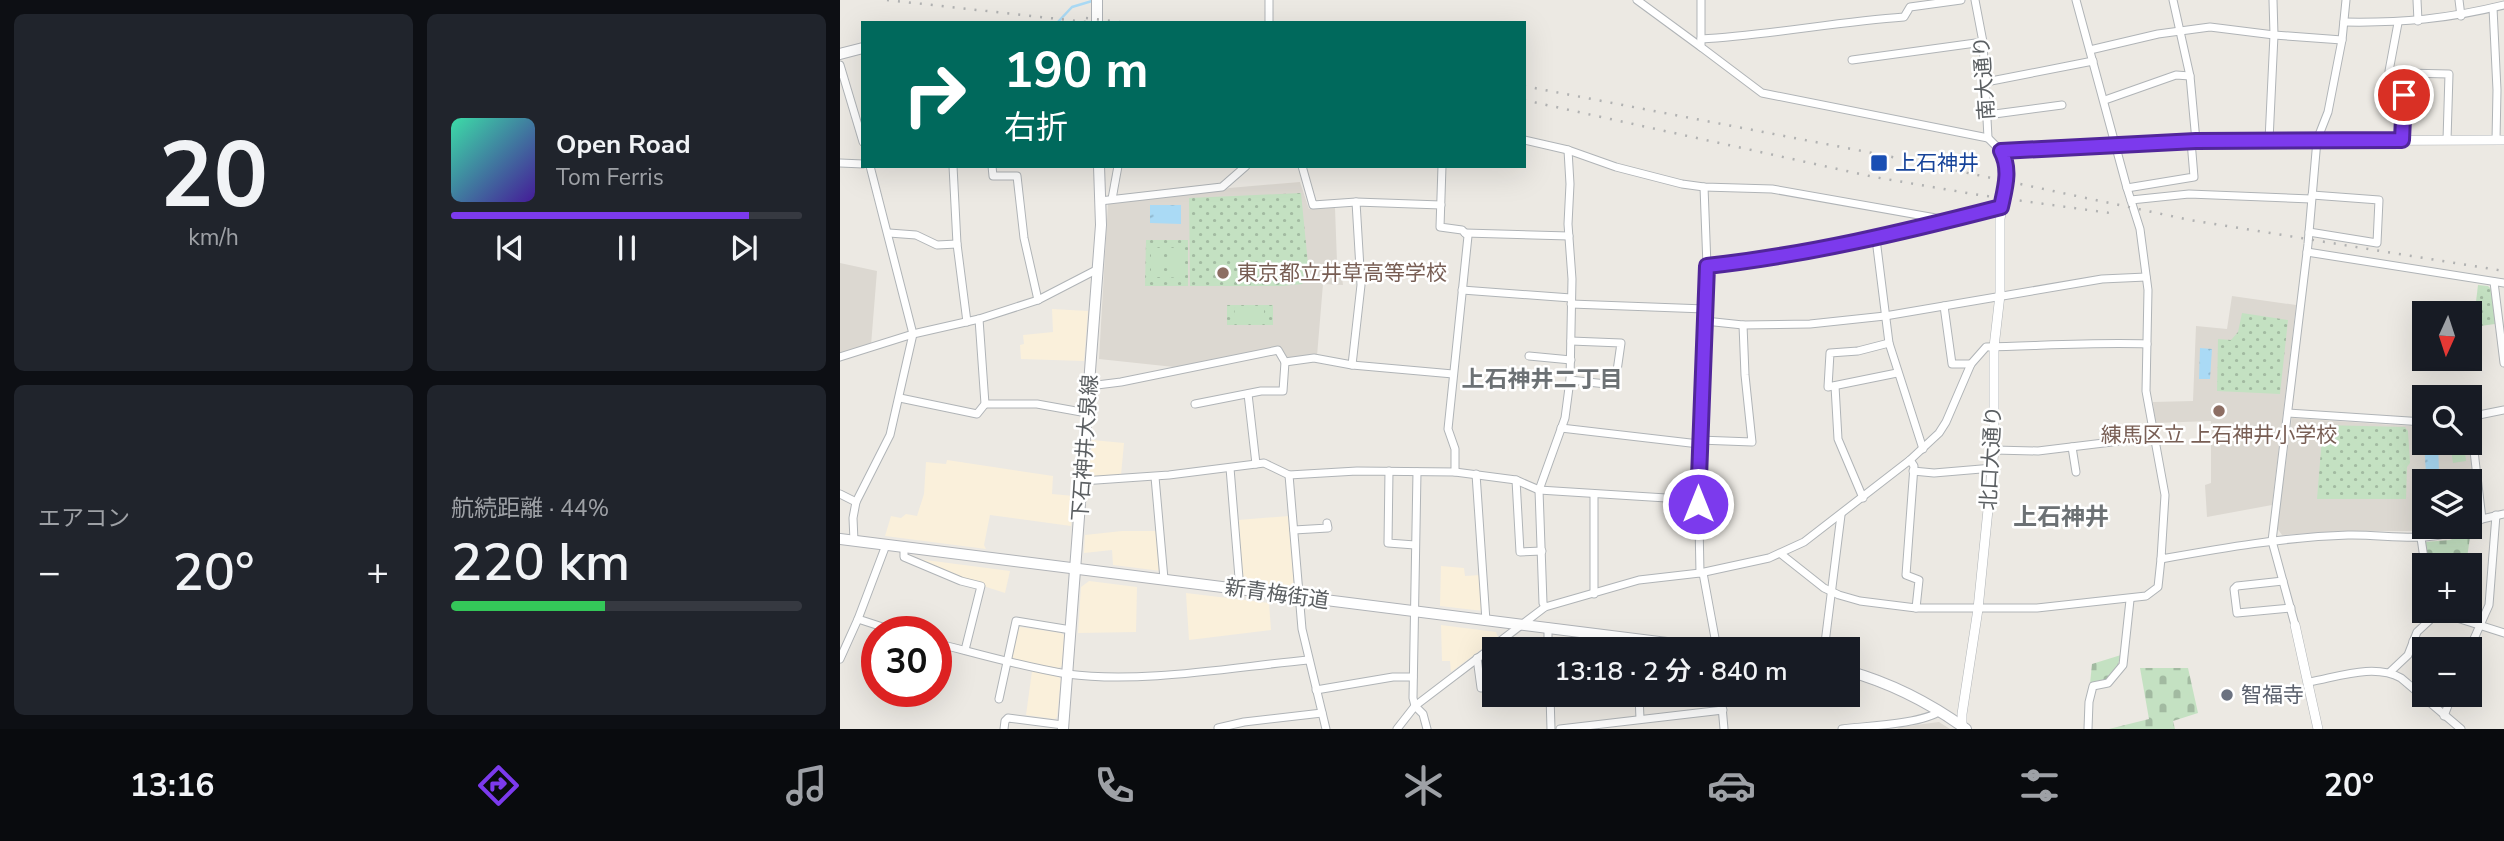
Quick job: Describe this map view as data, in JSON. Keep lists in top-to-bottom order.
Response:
{
  "streets": {
    "main road": ["下石神井大泉線", "新青梅街道"],
    "street": ["南大通り", "北口大通り"]
  },
  "crossings": [
    ["南大通り", "北口大通り"],
    ["下石神井大泉線", "新青梅街道"]
  ],
  "districts": ["上石神井二丁目", "上石神井"],
  "places": {
    "transit": ["上石神井"],
    "other": ["東京都立井草高等学校", "練馬区立 上石神井小学校", "智福寺"]
  },
  "north": "bottom",
  "page": {
    "tile": [
      ["20", "km/h"],
      "エアコン",
      ["航続距離 · 44%", "220 km"]
    ],
    "turn": ["190 m", "右折"],
    "song": ["Open Road", "Tom Ferris"],
    "map_buttons": ["+", "−"],
    "heat": ["−", "20°", "+"],
    "limit": "30",
    "trip": "13:18 · 2 分 · 840 m",
    "tabs": ["13:16", "20°"]
  }
}
